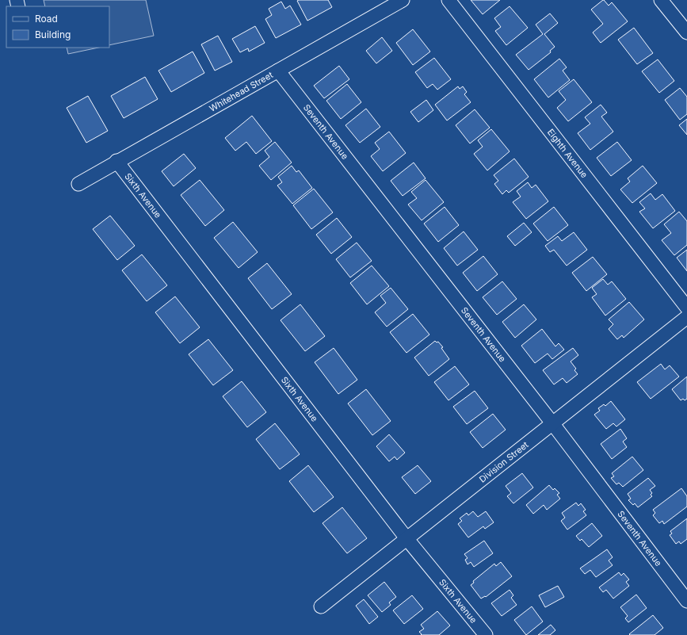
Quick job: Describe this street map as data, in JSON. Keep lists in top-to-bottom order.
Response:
{
  "streets": {
    "street": [
      "Whitehead Street",
      "Seventh Avenue",
      "Eighth Avenue",
      "Sixth Avenue",
      "Division Street"
    ]
  },
  "crossings": [
    ["Whitehead Street", "Seventh Avenue"],
    ["Whitehead Street", "Sixth Avenue"],
    ["Seventh Avenue", "Division Street"],
    ["Sixth Avenue", "Division Street"]
  ],
  "legend": ["Road", "Building"]
}
